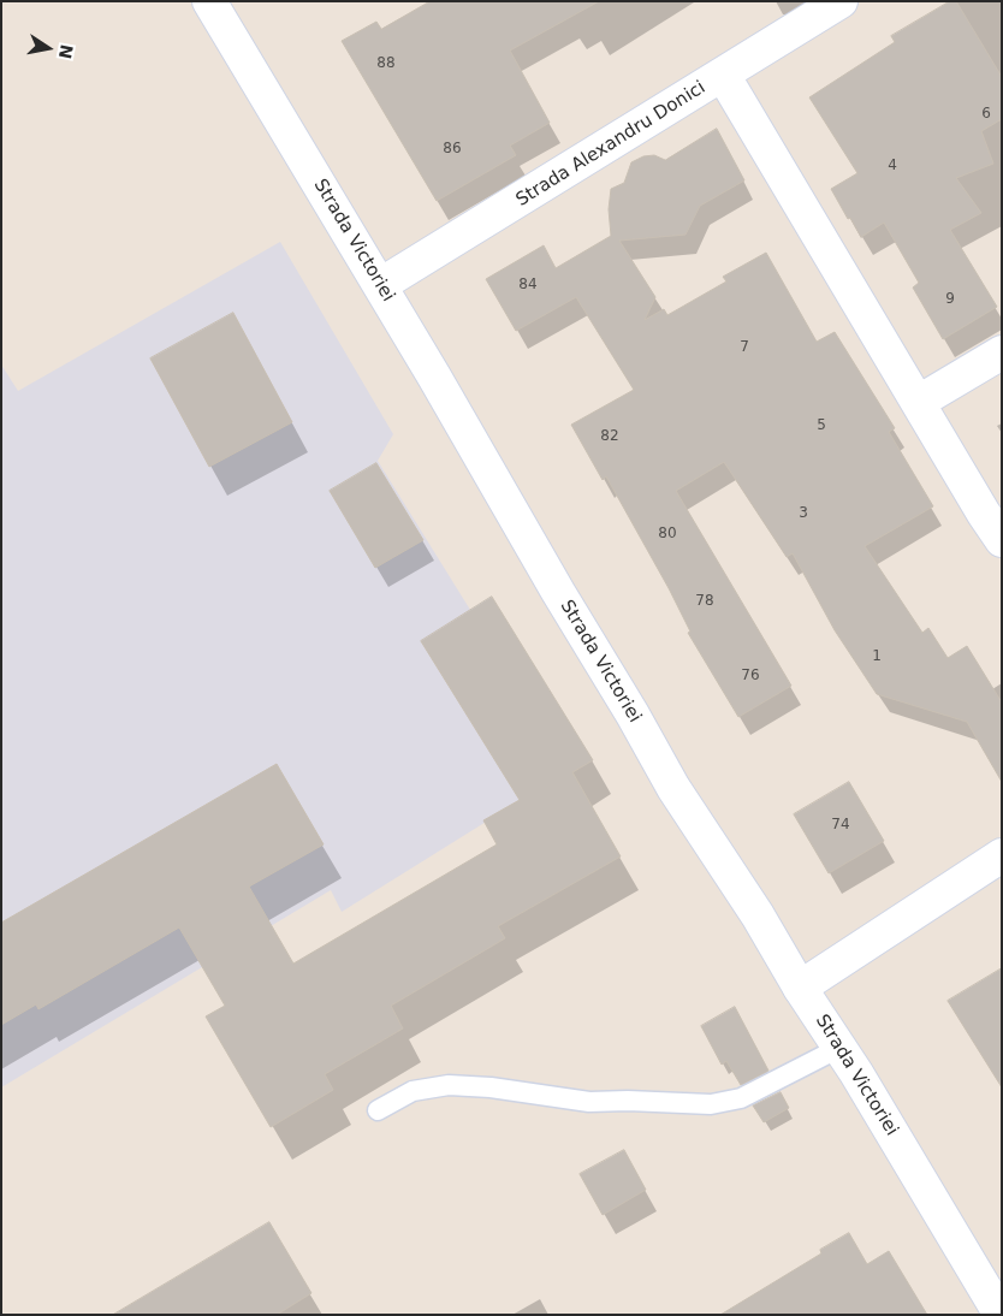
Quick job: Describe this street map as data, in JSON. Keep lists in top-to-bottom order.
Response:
{
  "streets": {
    "street": ["Strada Alexandru Donici", "Strada Victoriei"]
  },
  "crossings": [
    ["Strada Alexandru Donici", "Strada Victoriei"]
  ],
  "house_numbers": [
    "88",
    "6",
    "86",
    "4",
    "84",
    "9",
    "7",
    "5",
    "82",
    "3",
    "80",
    "78",
    "1",
    "76",
    "74"
  ],
  "north": "right"
}
